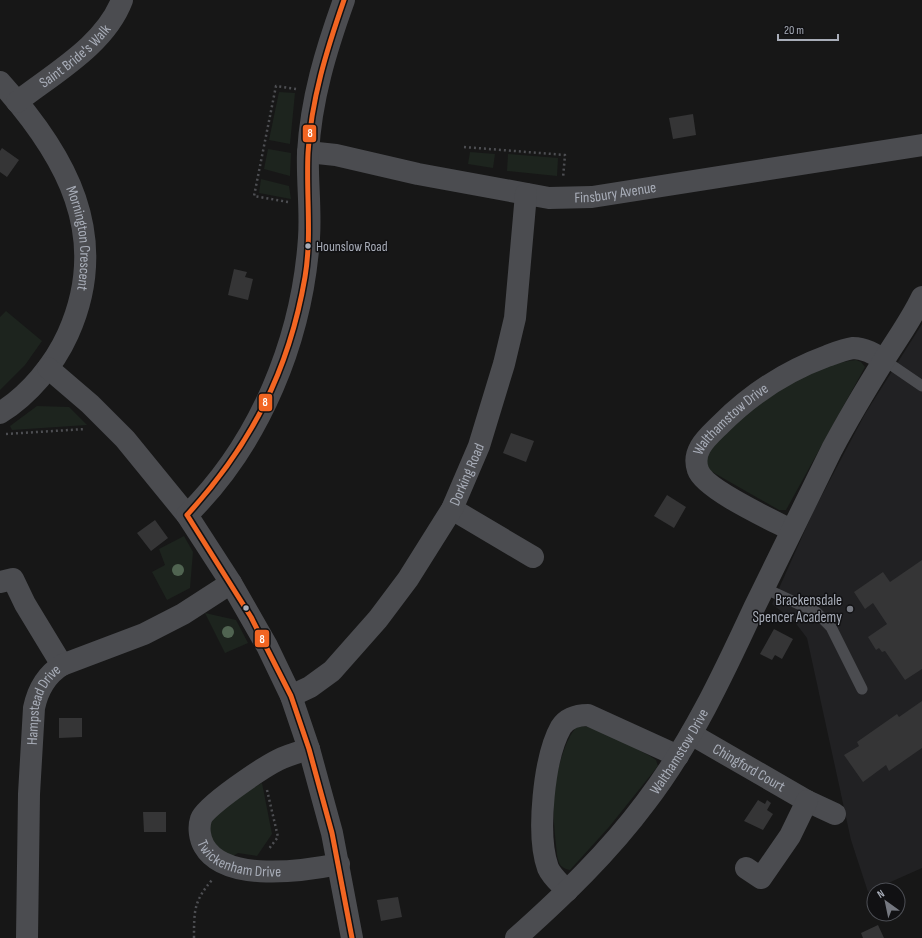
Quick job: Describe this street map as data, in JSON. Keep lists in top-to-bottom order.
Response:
{
  "streets": {
    "street": [
      "Saint Bride's Walk",
      "Finsbury Avenue",
      "Mornington Crescent",
      "Walthamstow Drive",
      "Dorking Road",
      "Hampstead Drive",
      "Chingford Court",
      "Twickenham Drive"
    ]
  },
  "crossings": [
    ["Saint Bride's Walk", "Mornington Crescent"],
    ["Finsbury Avenue", "Dorking Road"],
    ["Walthamstow Drive", "Chingford Court"]
  ],
  "places": ["Hounslow Road", "Brackensdale Spencer Academy"],
  "lines": ["transit line 8"],
  "scale_bar": "20 m",
  "north": "top left"
}
